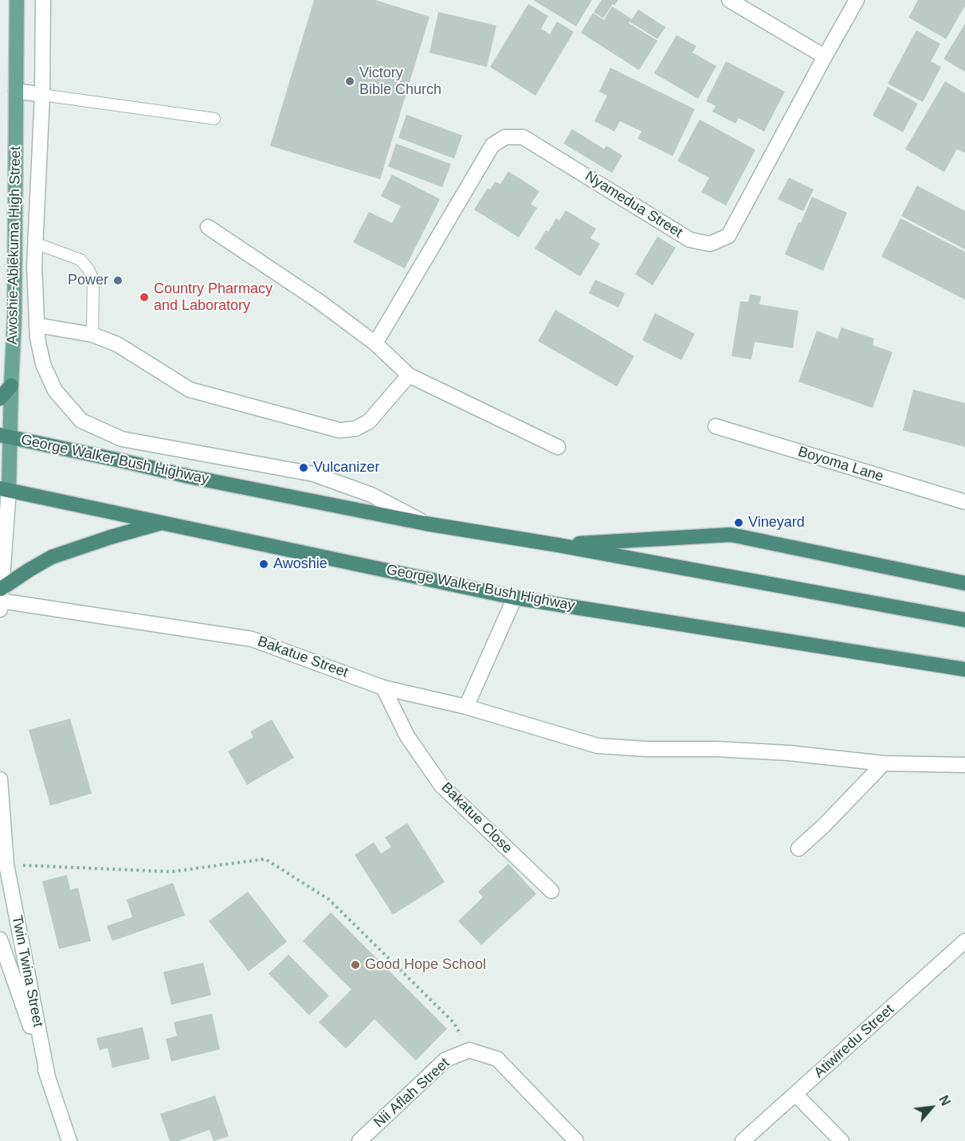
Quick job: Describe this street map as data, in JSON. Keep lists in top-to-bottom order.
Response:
{
  "streets": {
    "highway": ["George Walker Bush Highway"],
    "main road": ["Awoshie-Ablekuma High Street"],
    "street": [
      "Nyamedua Street",
      "Boyoma Lane",
      "Bakatue Street",
      "Bakatue Close",
      "Twin Twina Street",
      "Atiwiredu Street",
      "Nii Aflah Street"
    ]
  },
  "crossings": [
    ["Awoshie-Ablekuma High Street", "George Walker Bush Highway"],
    ["Bakatue Street", "Bakatue Close"]
  ],
  "places": [
    "Victory Bible Church",
    "Power",
    "Country Pharmacy and Laboratory",
    "Vulcanizer",
    "Vineyard",
    "Awoshie",
    "Good Hope School"
  ],
  "north": "top right"
}
